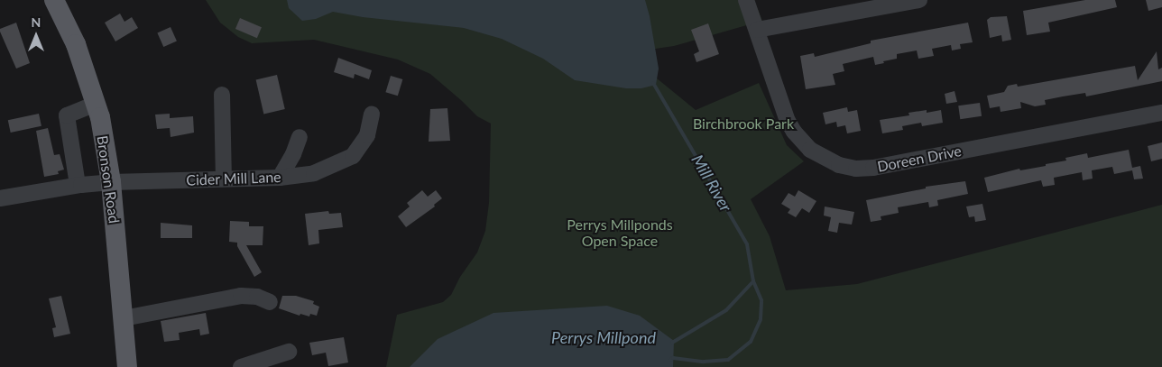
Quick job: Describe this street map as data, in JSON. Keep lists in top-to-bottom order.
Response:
{
  "streets": {
    "main road": ["Bronson Road"],
    "street": ["Doreen Drive", "Cider Mill Lane"]
  },
  "crossings": [
    ["Cider Mill Lane", "Bronson Road"]
  ],
  "water": ["Mill River", "Perrys Millpond"],
  "parks": ["Birchbrook Park", "Perrys Millponds Open Space"],
  "north": "top"
}
